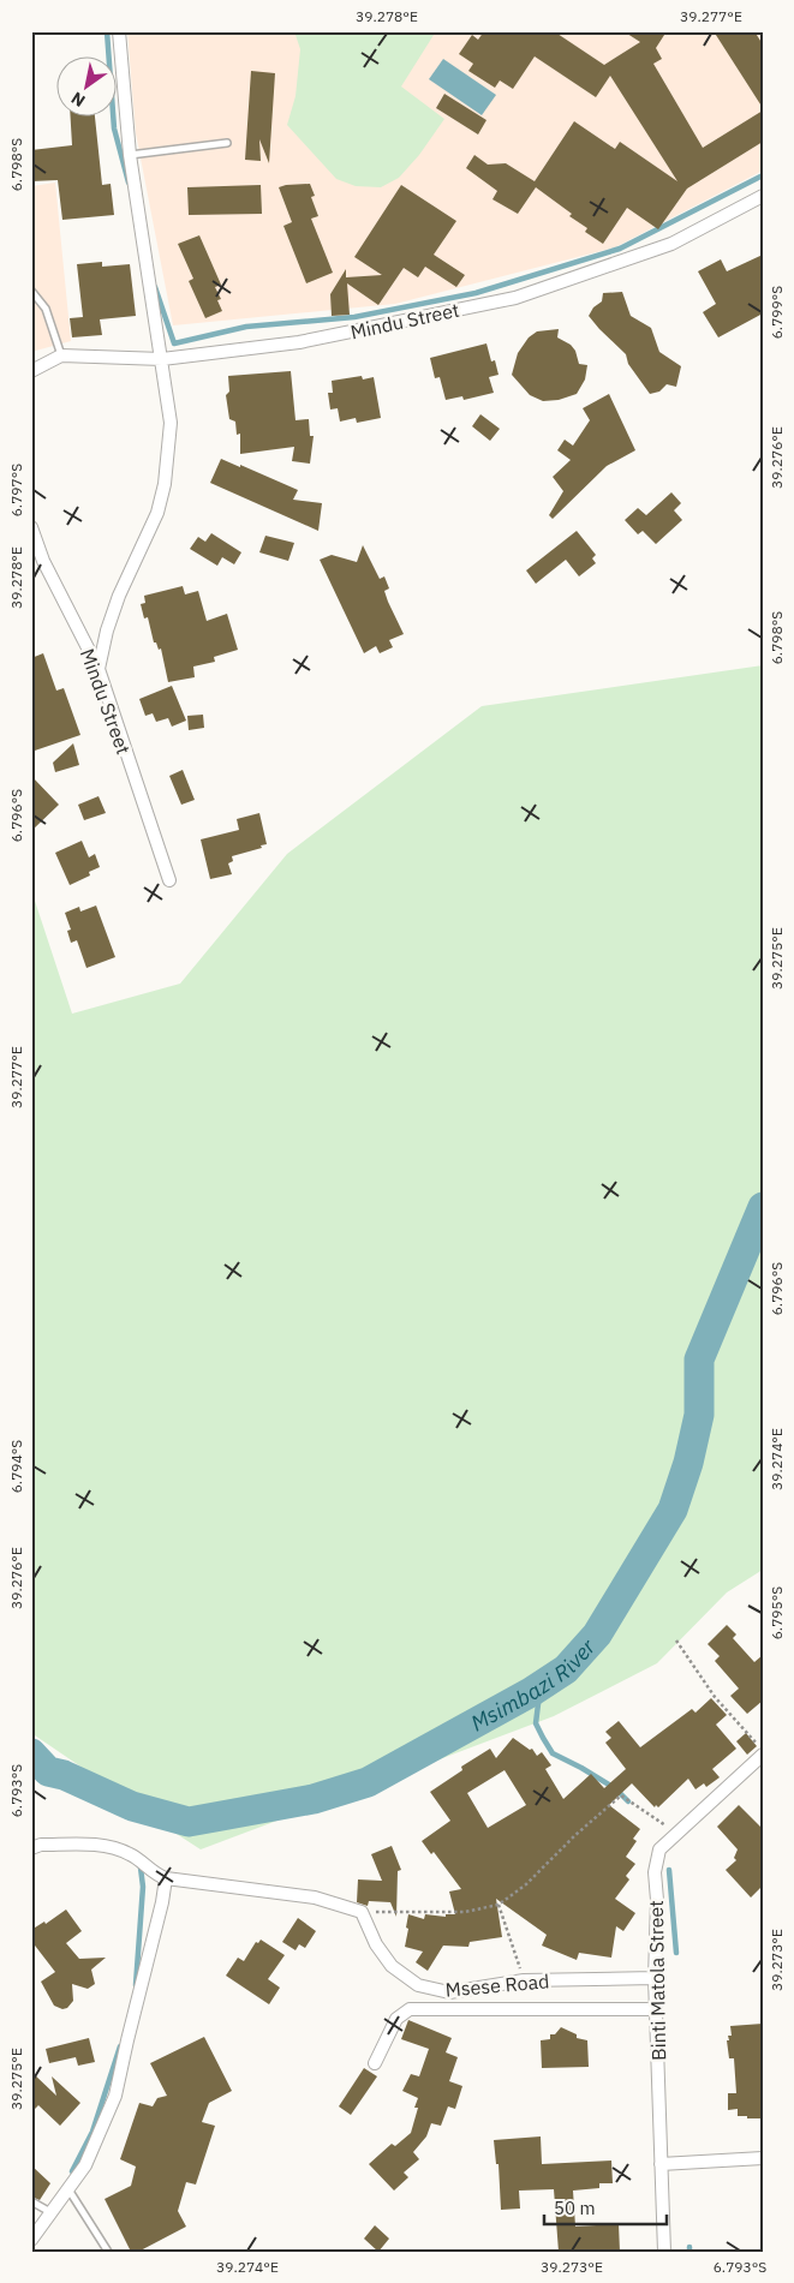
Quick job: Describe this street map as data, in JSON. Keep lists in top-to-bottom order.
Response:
{
  "streets": {
    "street": ["Mindu Street", "Binti Matola Street", "Msese Road"]
  },
  "crossings": [
    ["Binti Matola Street", "Msese Road"]
  ],
  "water": ["Msimbazi River"],
  "scale_bar": "50 m",
  "north": "bottom left",
  "coordinates": [
    "39.278°E",
    "39.277°E",
    "6.798°S",
    "6.799°S",
    "39.276°E",
    "6.797°S",
    "6.796°S",
    "39.275°E",
    "39.274°E",
    "6.794°S",
    "6.795°S",
    "6.793°S",
    "39.273°E"
  ]
}
